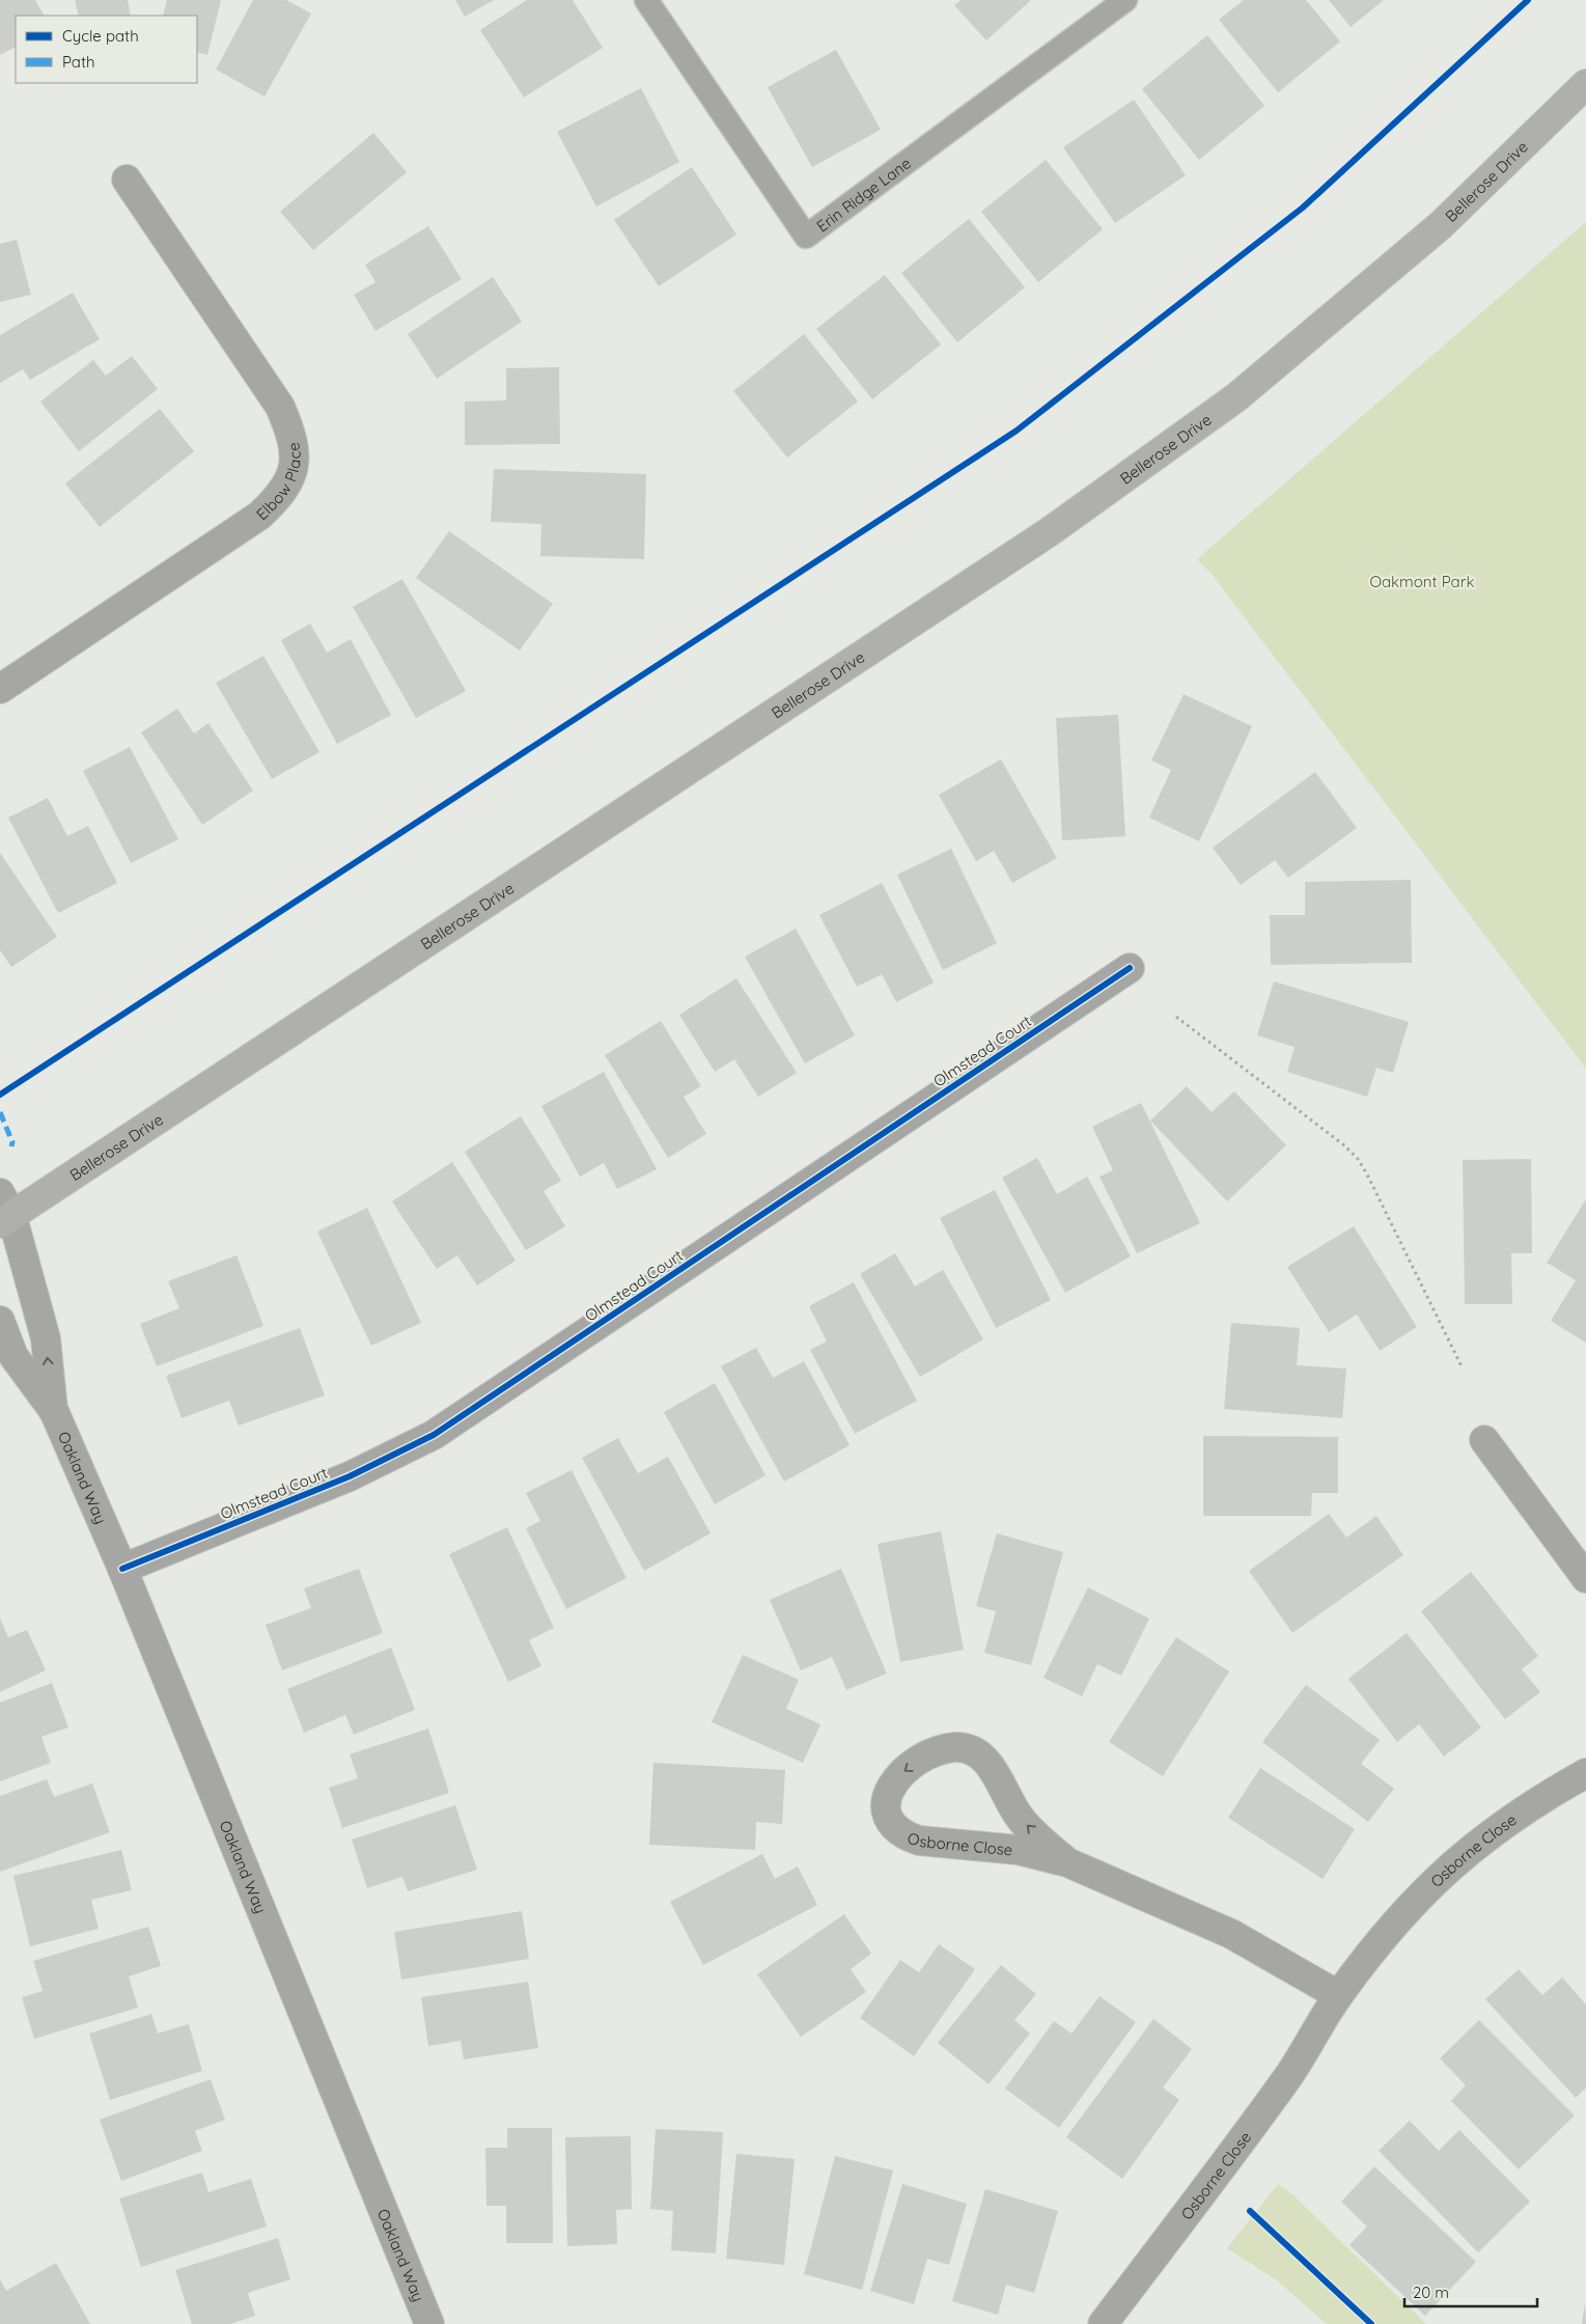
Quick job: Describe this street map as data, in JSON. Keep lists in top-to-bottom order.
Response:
{
  "streets": {
    "main road": ["Bellerose Drive"],
    "street": [
      "Elbow Place",
      "Olmstead Court",
      "Oakland Way",
      "Osborne Close"
    ],
    "lane": ["Erin Ridge Lane"]
  },
  "crossings": [
    ["Bellerose Drive", "Oakland Way"],
    ["Olmstead Court", "Oakland Way"]
  ],
  "parks": ["Oakmont Park"],
  "legend": ["Cycle path", "Path"],
  "scale_bar": "20 m"
}
